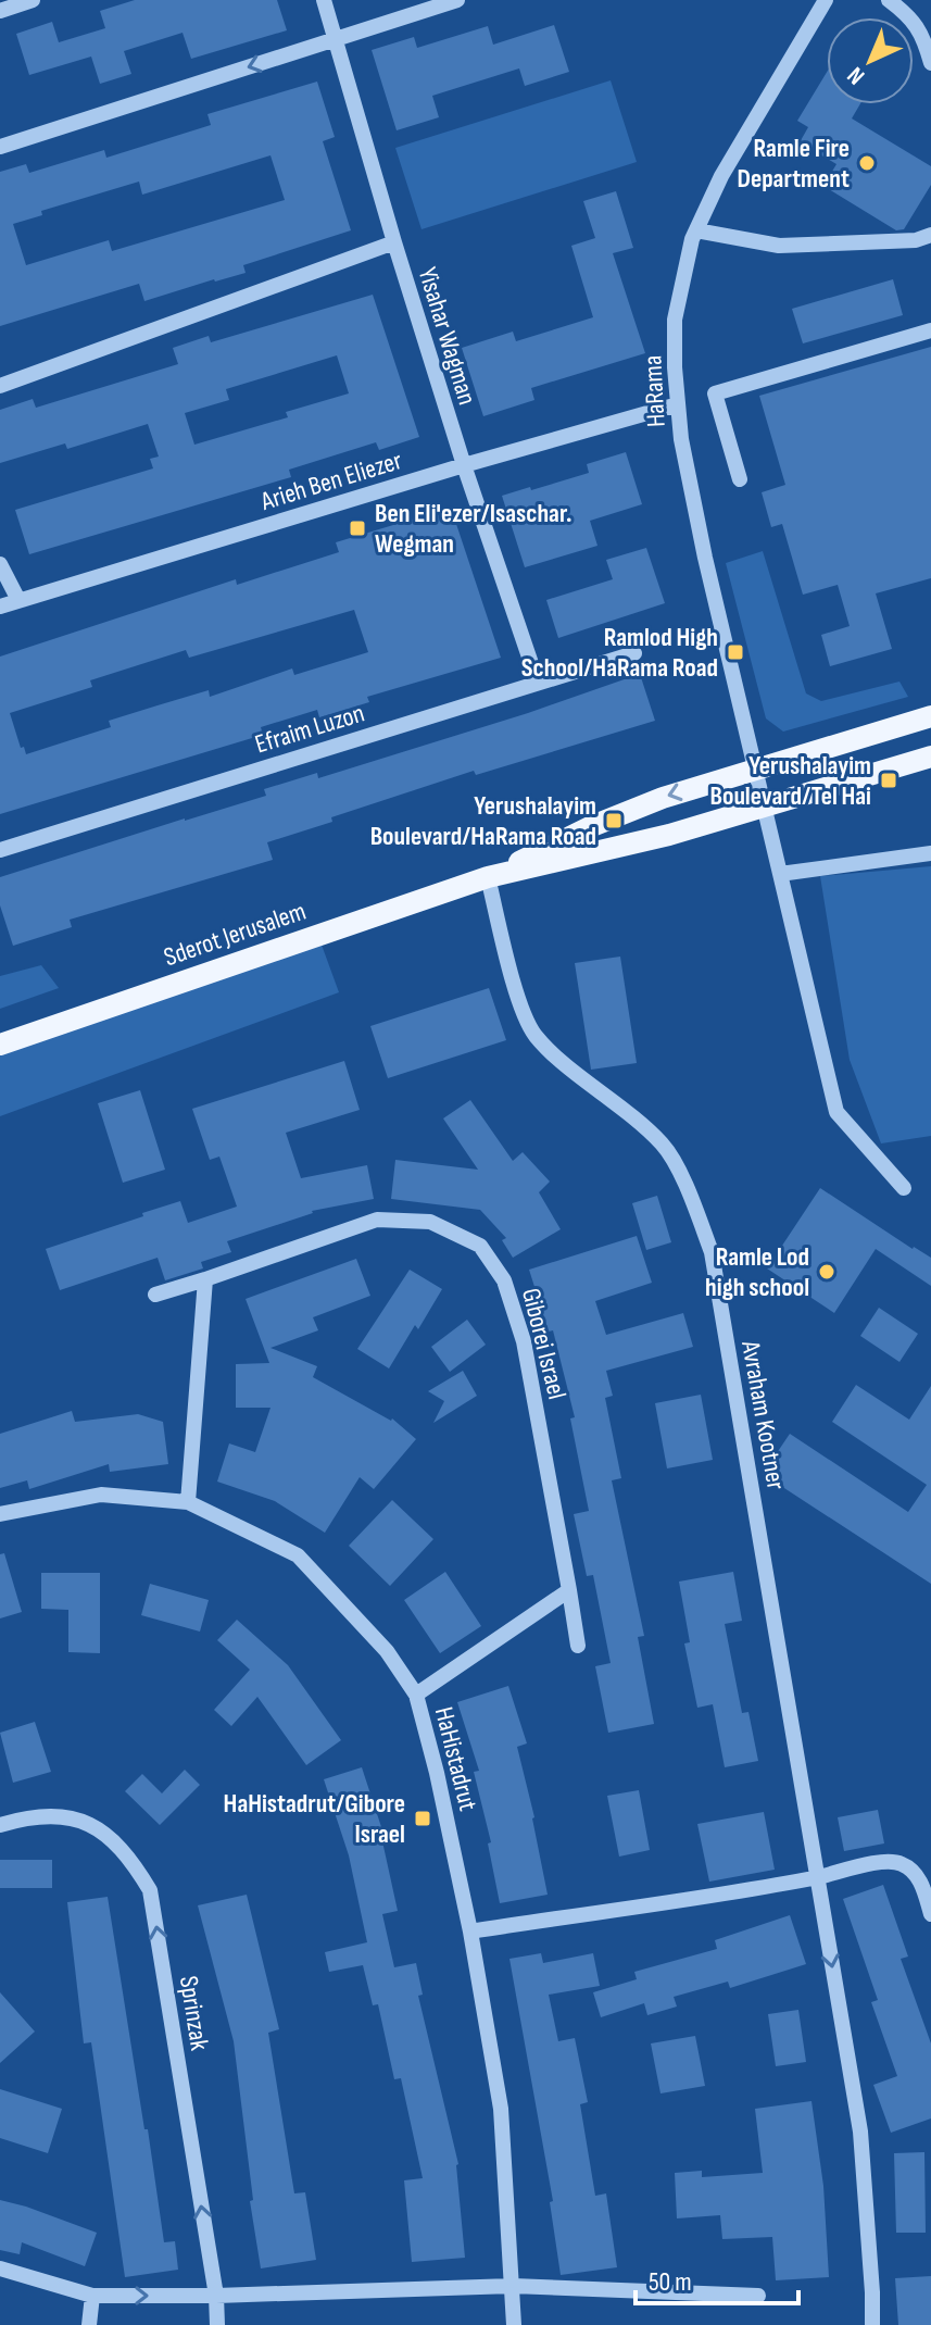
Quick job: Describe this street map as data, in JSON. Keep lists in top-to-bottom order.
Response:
{
  "streets": {
    "main road": ["Sderot Jerusalem"],
    "street": [
      "Yisahar Wagman",
      "HaRama",
      "Arieh Ben Eliezer",
      "Efraim Luzon",
      "Giborei Israel",
      "Avraham Kootner",
      "HaHistadrut",
      "Sprinzak"
    ]
  },
  "crossings": [
    ["Yisahar Wagman", "Arieh Ben Eliezer"],
    ["Yisahar Wagman", "Efraim Luzon"],
    ["HaRama", "Arieh Ben Eliezer"],
    ["HaRama", "Sderot Jerusalem"],
    ["Sderot Jerusalem", "Avraham Kootner"]
  ],
  "one_way": ["Sprinzak"],
  "places": {
    "other": ["Ramle Fire Department", "Ramle Lod high school"],
    "transit": [
      "Ben Eli'ezer/Isaschar. Wegman",
      "Ramlod High School/HaRama Road",
      "Yerushalayim Boulevard/Tel Hai",
      "Yerushalayim Boulevard/HaRama Road",
      "HaHistadrut/Gibore Israel"
    ]
  },
  "scale_bar": "50 m",
  "north": "bottom left"
}
